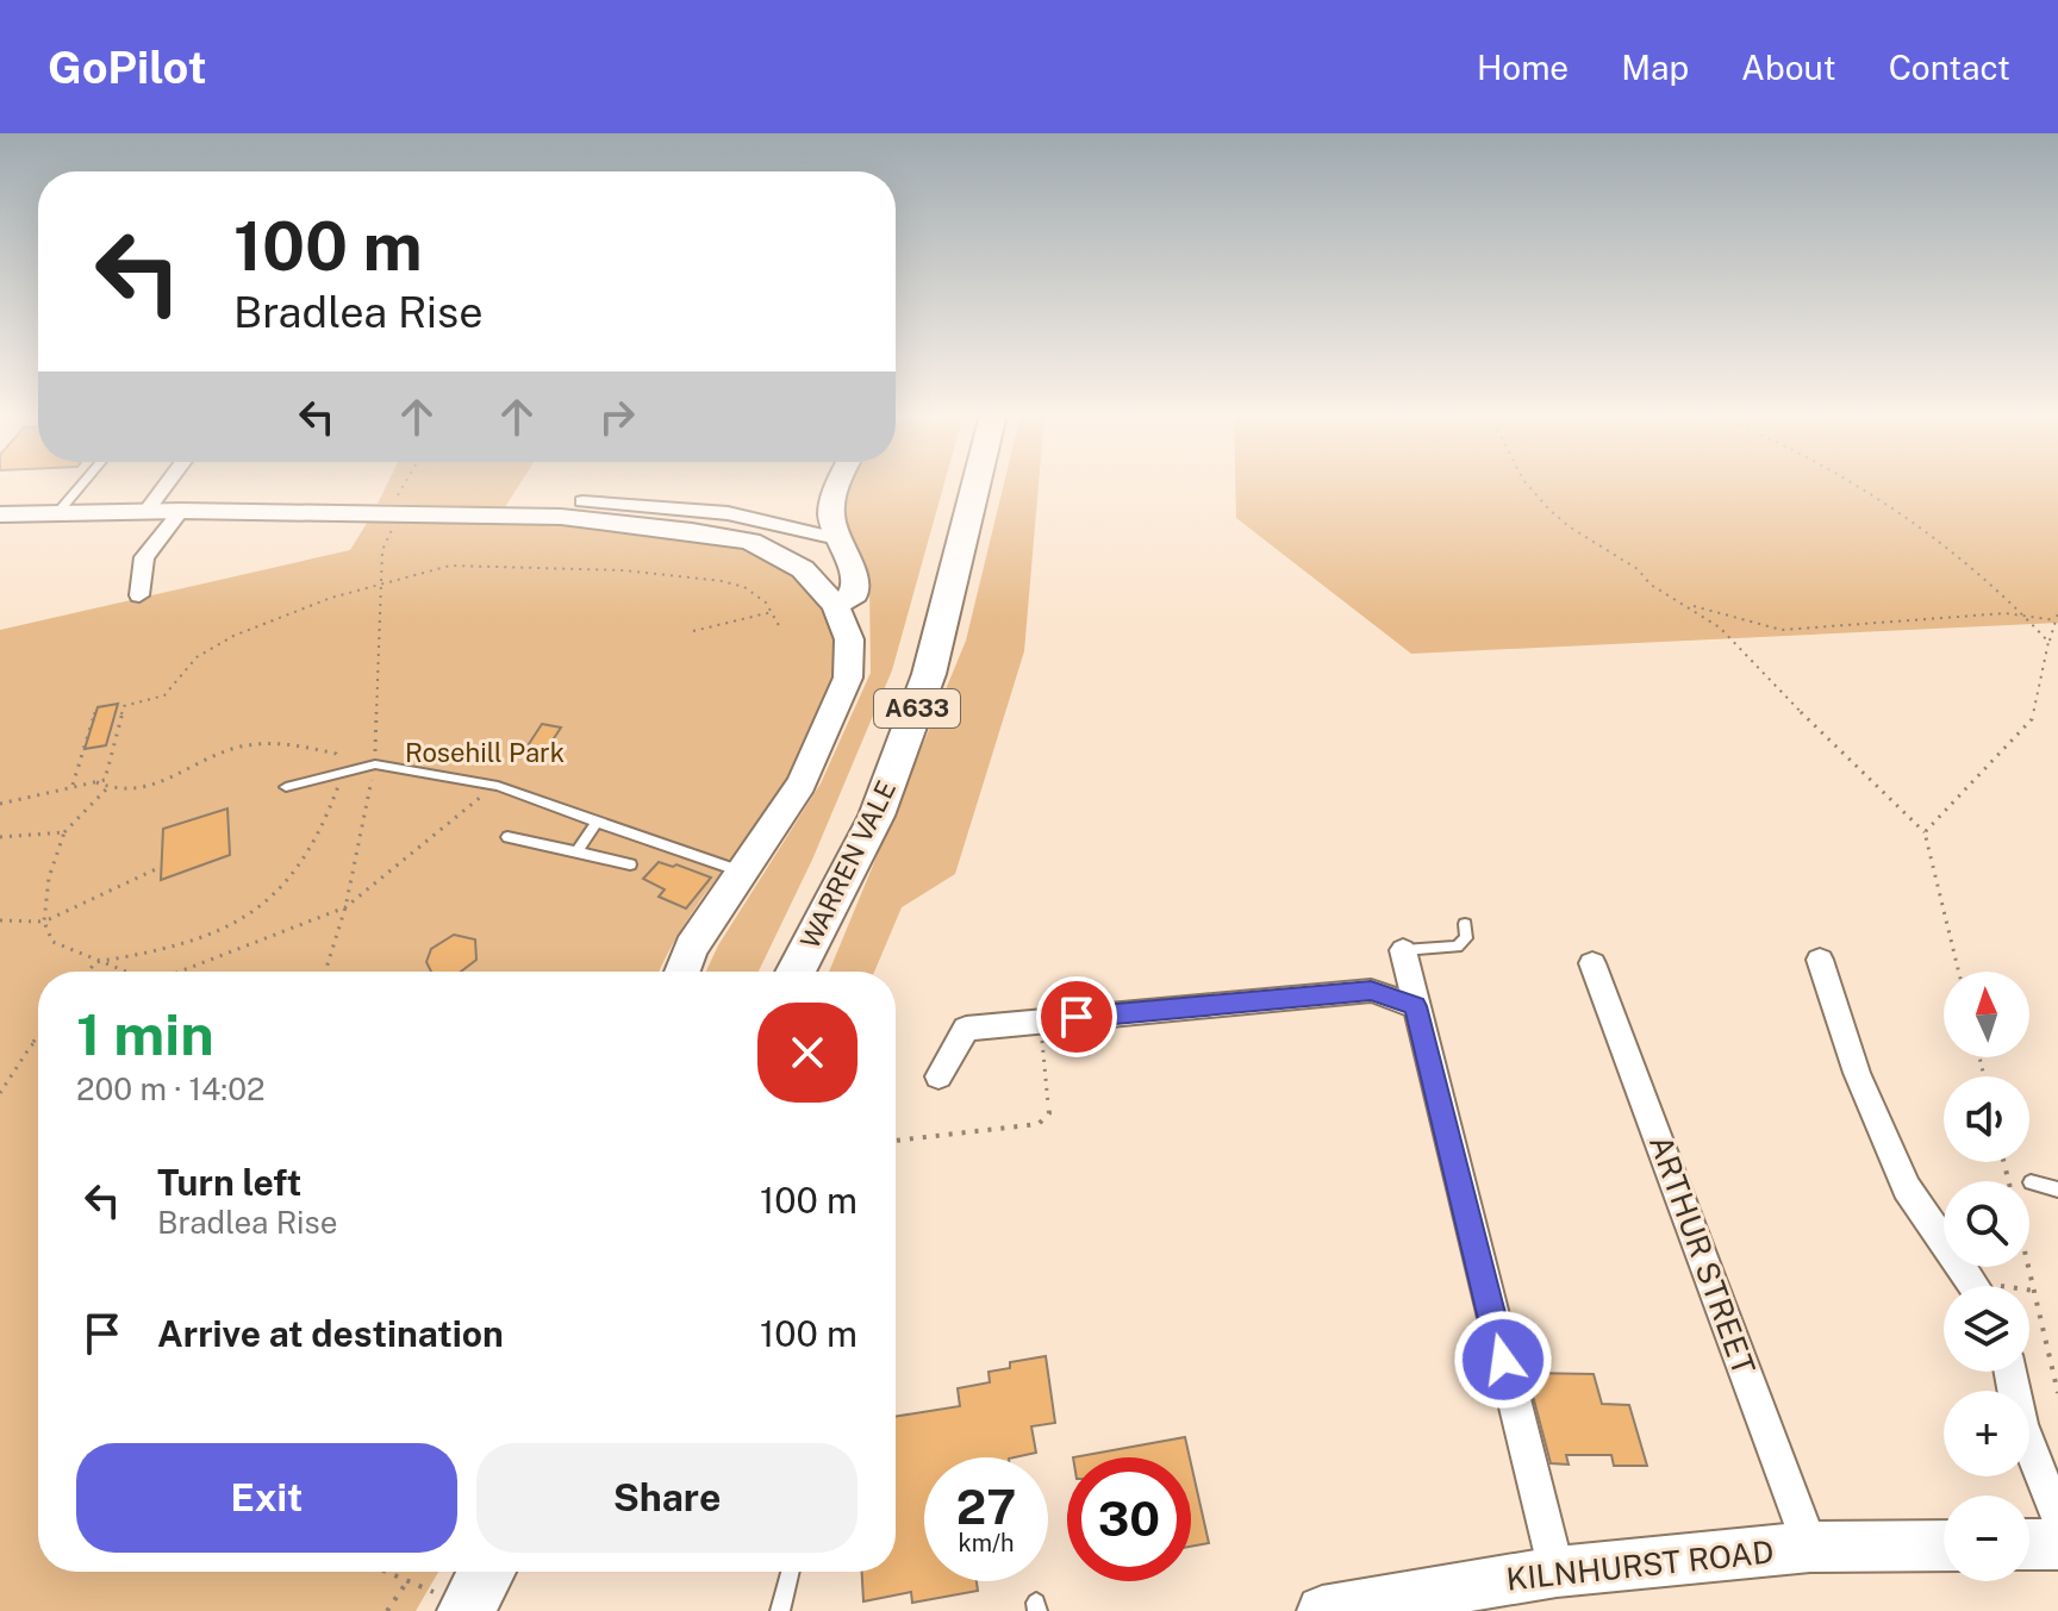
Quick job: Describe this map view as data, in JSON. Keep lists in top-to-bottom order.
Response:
{
  "streets": {
    "main road": ["A633", "WARREN VALE"],
    "street": ["ARTHUR STREET", "KILNHURST ROAD"]
  },
  "crossings": [
    ["ARTHUR STREET", "KILNHURST ROAD"]
  ],
  "parks": ["Rosehill Park"],
  "north": "top",
  "page": {
    "header": "GoPilot",
    "nav": [
      "Home",
      "Map",
      "About",
      "Contact"
    ],
    "turn": ["100 m", "Bradlea Rise"],
    "map_buttons": ["+", "−"],
    "heading": ["1 min", "200 m · 14:02"],
    "list": [
      {
        "name": "Turn left",
        "note": "Bradlea Rise",
        "value": "100 m"
      },
      {
        "name": "Arrive at destination",
        "value": "100 m"
      }
    ],
    "buttons": ["Exit", "Share"],
    "speed": "27 km/h",
    "limit": "30"
  }
}
